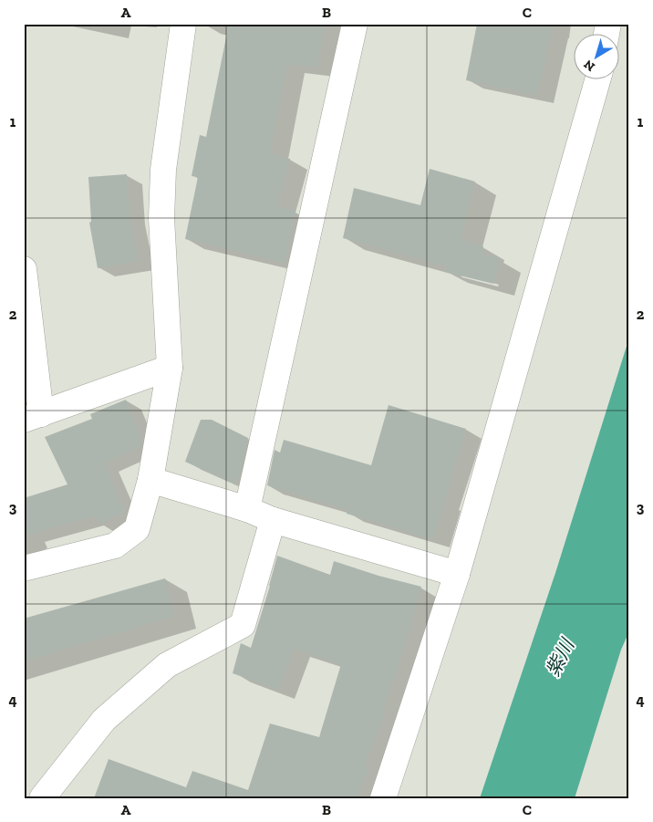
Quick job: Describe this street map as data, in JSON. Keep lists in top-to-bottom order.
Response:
{
  "water": ["紫川"],
  "north": "bottom left",
  "grid": {
    "columns": ["A", "B", "C"],
    "rows": [
      "1",
      "2",
      "3",
      "4"
    ]
  }
}
